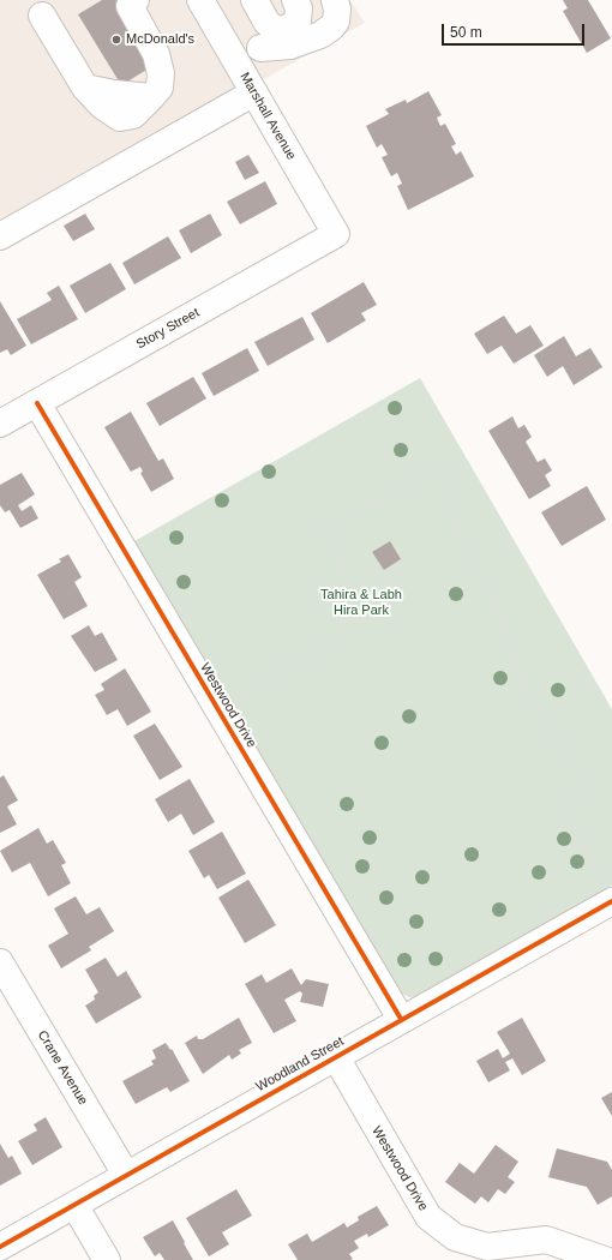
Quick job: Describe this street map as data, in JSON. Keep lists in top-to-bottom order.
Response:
{
  "streets": {
    "street": [
      "Marshall Avenue",
      "Story Street",
      "Westwood Drive",
      "Woodland Street",
      "Crane Avenue"
    ]
  },
  "crossings": [
    ["Marshall Avenue", "Story Street"],
    ["Story Street", "Westwood Drive"],
    ["Westwood Drive", "Woodland Street"],
    ["Woodland Street", "Crane Avenue"]
  ],
  "parks": ["Tahira & Labh Hira Park"],
  "places": ["McDonald's"],
  "scale_bar": "50 m"
}
